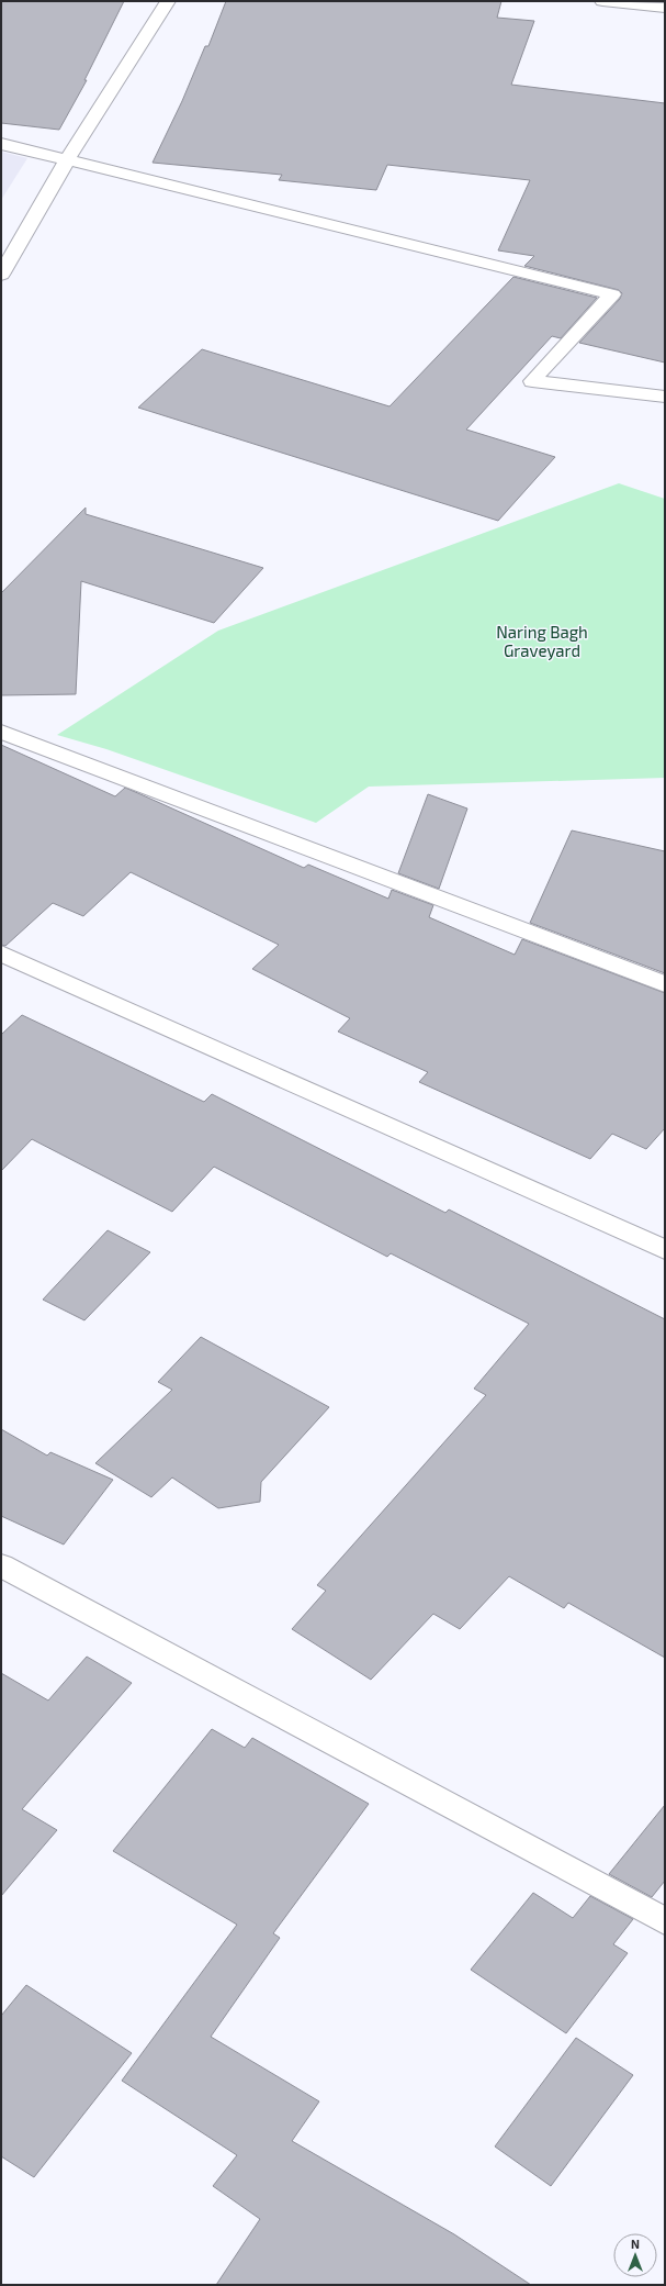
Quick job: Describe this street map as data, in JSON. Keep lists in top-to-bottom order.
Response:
{
  "parks": ["Naring Bagh Graveyard"],
  "north": "top"
}
